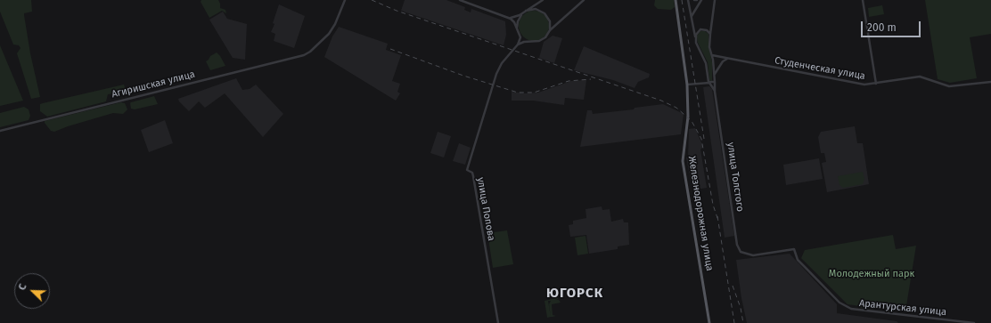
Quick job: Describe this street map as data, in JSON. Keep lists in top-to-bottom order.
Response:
{
  "streets": {
    "main road": ["Железнодорожная улица"],
    "street": [
      "Студенческая улица",
      "Агиришская улица",
      "улица Толстого",
      "улица Попова",
      "Арантурская улица"
    ]
  },
  "crossings": [
    ["улица Толстого", "Арантурская улица"]
  ],
  "districts": ["ЮГОРСК"],
  "parks": ["Молодежный парк"],
  "scale_bar": "200 m",
  "north": "top left"
}
